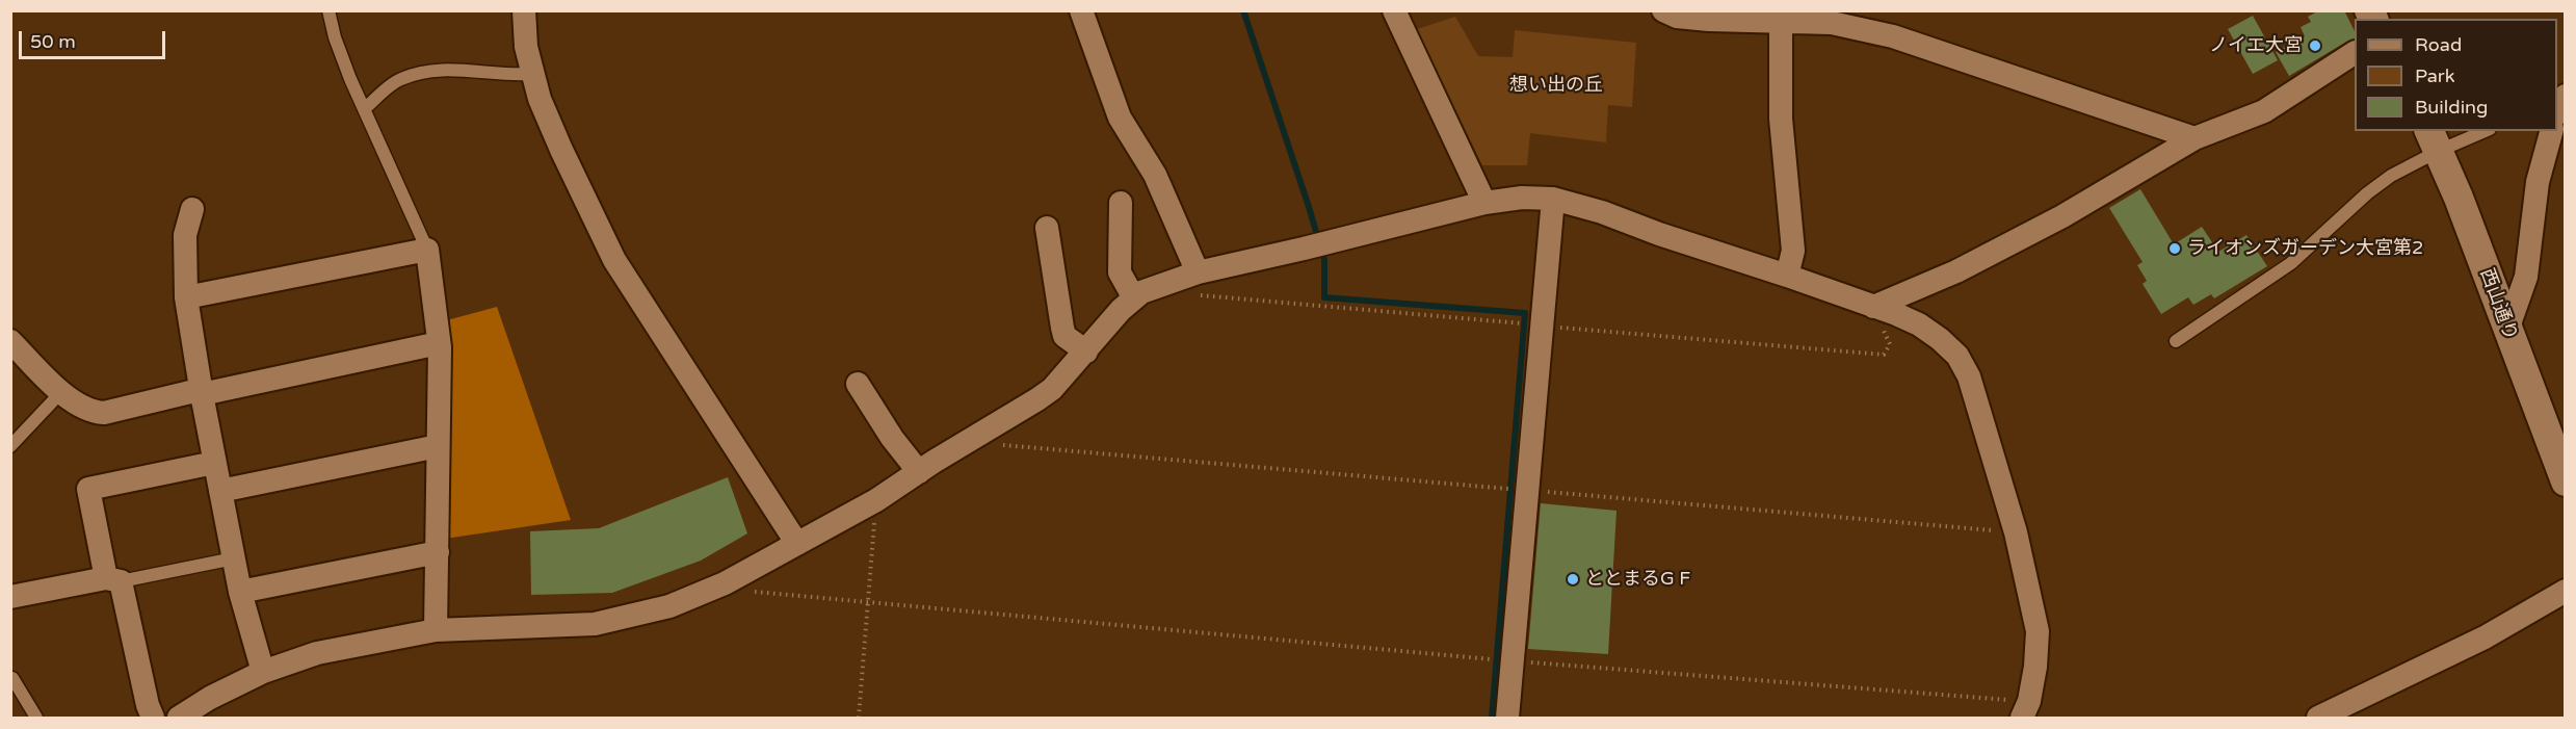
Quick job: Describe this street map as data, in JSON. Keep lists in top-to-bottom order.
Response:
{
  "streets": {
    "street": ["西山通り"]
  },
  "parks": ["想い出の丘"],
  "places": ["ノイエ大宮", "ライオンズガーデン大宮第2", "ととまるG F"],
  "legend": ["Road", "Park", "Building"],
  "scale_bar": "50 m"
}
